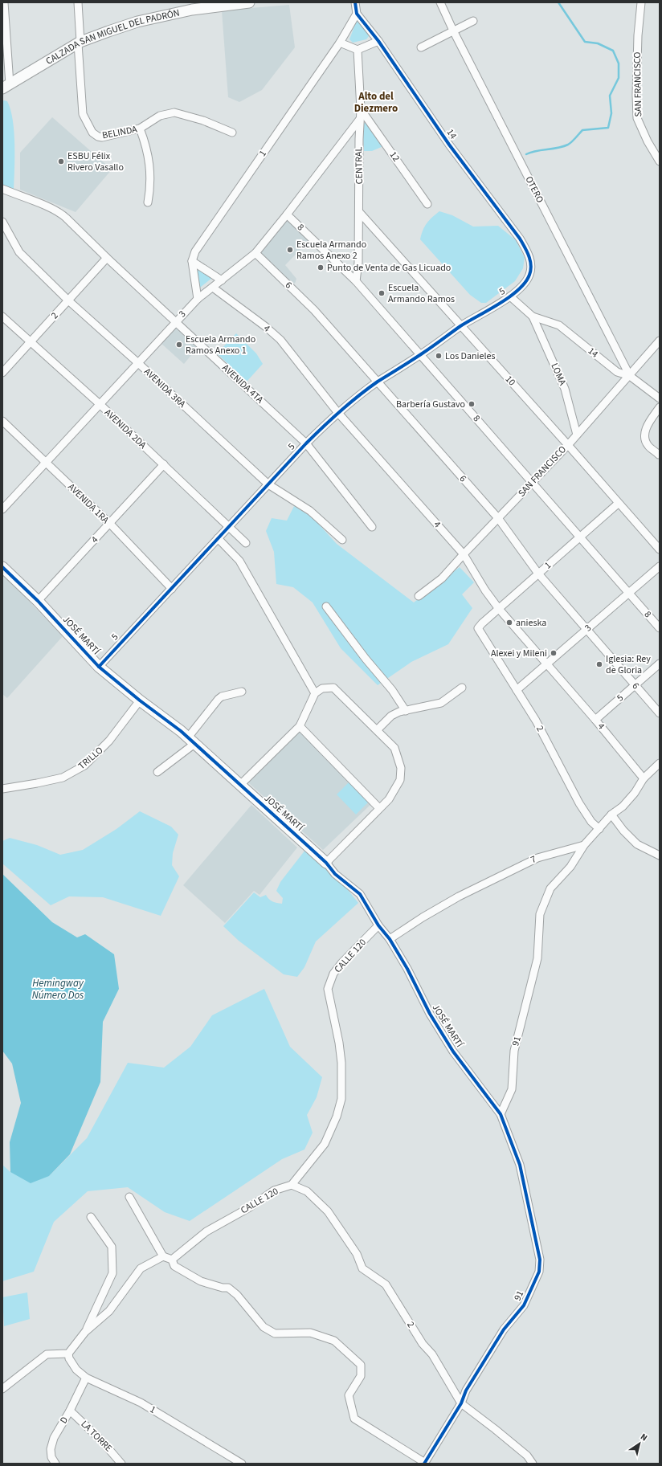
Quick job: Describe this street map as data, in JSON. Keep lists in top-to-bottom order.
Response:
{
  "streets": {
    "street": [
      "CALZADA SAN MIGUEL DEL PADRÓN",
      "SAN FRANCISCO",
      "BELINDA",
      "14",
      "1",
      "12",
      "CENTRAL",
      "OTERO",
      "8",
      "6",
      "5",
      "3",
      "2",
      "4",
      "LOMA",
      "10",
      "AVENIDA 4TA",
      "AVENIDA 3RA",
      "AVENIDA 2DA",
      "AVENIDA 1RA",
      "JOSÉ MARTÍ",
      "TRILLO",
      "7",
      "CALLE 120",
      "91",
      "D",
      "LA TORRE"
    ]
  },
  "crossings": [
    ["CALZADA SAN MIGUEL DEL PADRÓN", "BELINDA"],
    ["SAN FRANCISCO", "14"],
    ["SAN FRANCISCO", "OTERO"],
    ["SAN FRANCISCO", "8"],
    ["SAN FRANCISCO", "6"],
    ["SAN FRANCISCO", "4"],
    ["SAN FRANCISCO", "LOMA"],
    ["SAN FRANCISCO", "10"],
    ["14", "1"],
    ["14", "OTERO"],
    ["14", "5"],
    ["14", "LOMA"],
    ["1", "8"],
    ["1", "6"],
    ["1", "2"],
    ["1", "4"],
    ["1", "10"],
    ["1", "D"],
    ["12", "CENTRAL"],
    ["CENTRAL", "8"],
    ["CENTRAL", "3"],
    ["CENTRAL", "10"],
    ["8", "5"],
    ["8", "3"],
    ["6", "5"],
    ["6", "3"],
    ["5", "4"],
    ["5", "10"],
    ["5", "AVENIDA 4TA"],
    ["5", "AVENIDA 3RA"],
    ["5", "AVENIDA 2DA"],
    ["5", "AVENIDA 1RA"],
    ["5", "JOSÉ MARTÍ"],
    ["3", "2"],
    ["3", "4"],
    ["3", "AVENIDA 4TA"],
    ["3", "AVENIDA 3RA"],
    ["3", "AVENIDA 2DA"],
    ["3", "AVENIDA 1RA"],
    ["2", "AVENIDA 4TA"],
    ["2", "AVENIDA 3RA"],
    ["2", "AVENIDA 2DA"],
    ["2", "CALLE 120"],
    ["2", "91"],
    ["4", "AVENIDA 2DA"],
    ["4", "AVENIDA 1RA"],
    ["4", "JOSÉ MARTÍ"],
    ["JOSÉ MARTÍ", "TRILLO"],
    ["JOSÉ MARTÍ", "7"],
    ["JOSÉ MARTÍ", "CALLE 120"],
    ["JOSÉ MARTÍ", "91"],
    ["7", "91"],
    ["D", "LA TORRE"]
  ],
  "districts": ["Alto del Diezmero"],
  "water": ["Hemingway Número Dos"],
  "places": [
    "ESBU Félix Rivero Vasallo",
    "Escuela Armando Ramos Anexo 2",
    "Punto de Venta de Gas Licuado",
    "Escuela Armando Ramos",
    "Escuela Armando Ramos Anexo 1",
    "Los Danieles",
    "Barbería Gustavo",
    "anieska",
    "Alexei y Mileni",
    "Iglesia: Rey de Gloria"
  ],
  "north": "top right"
}
